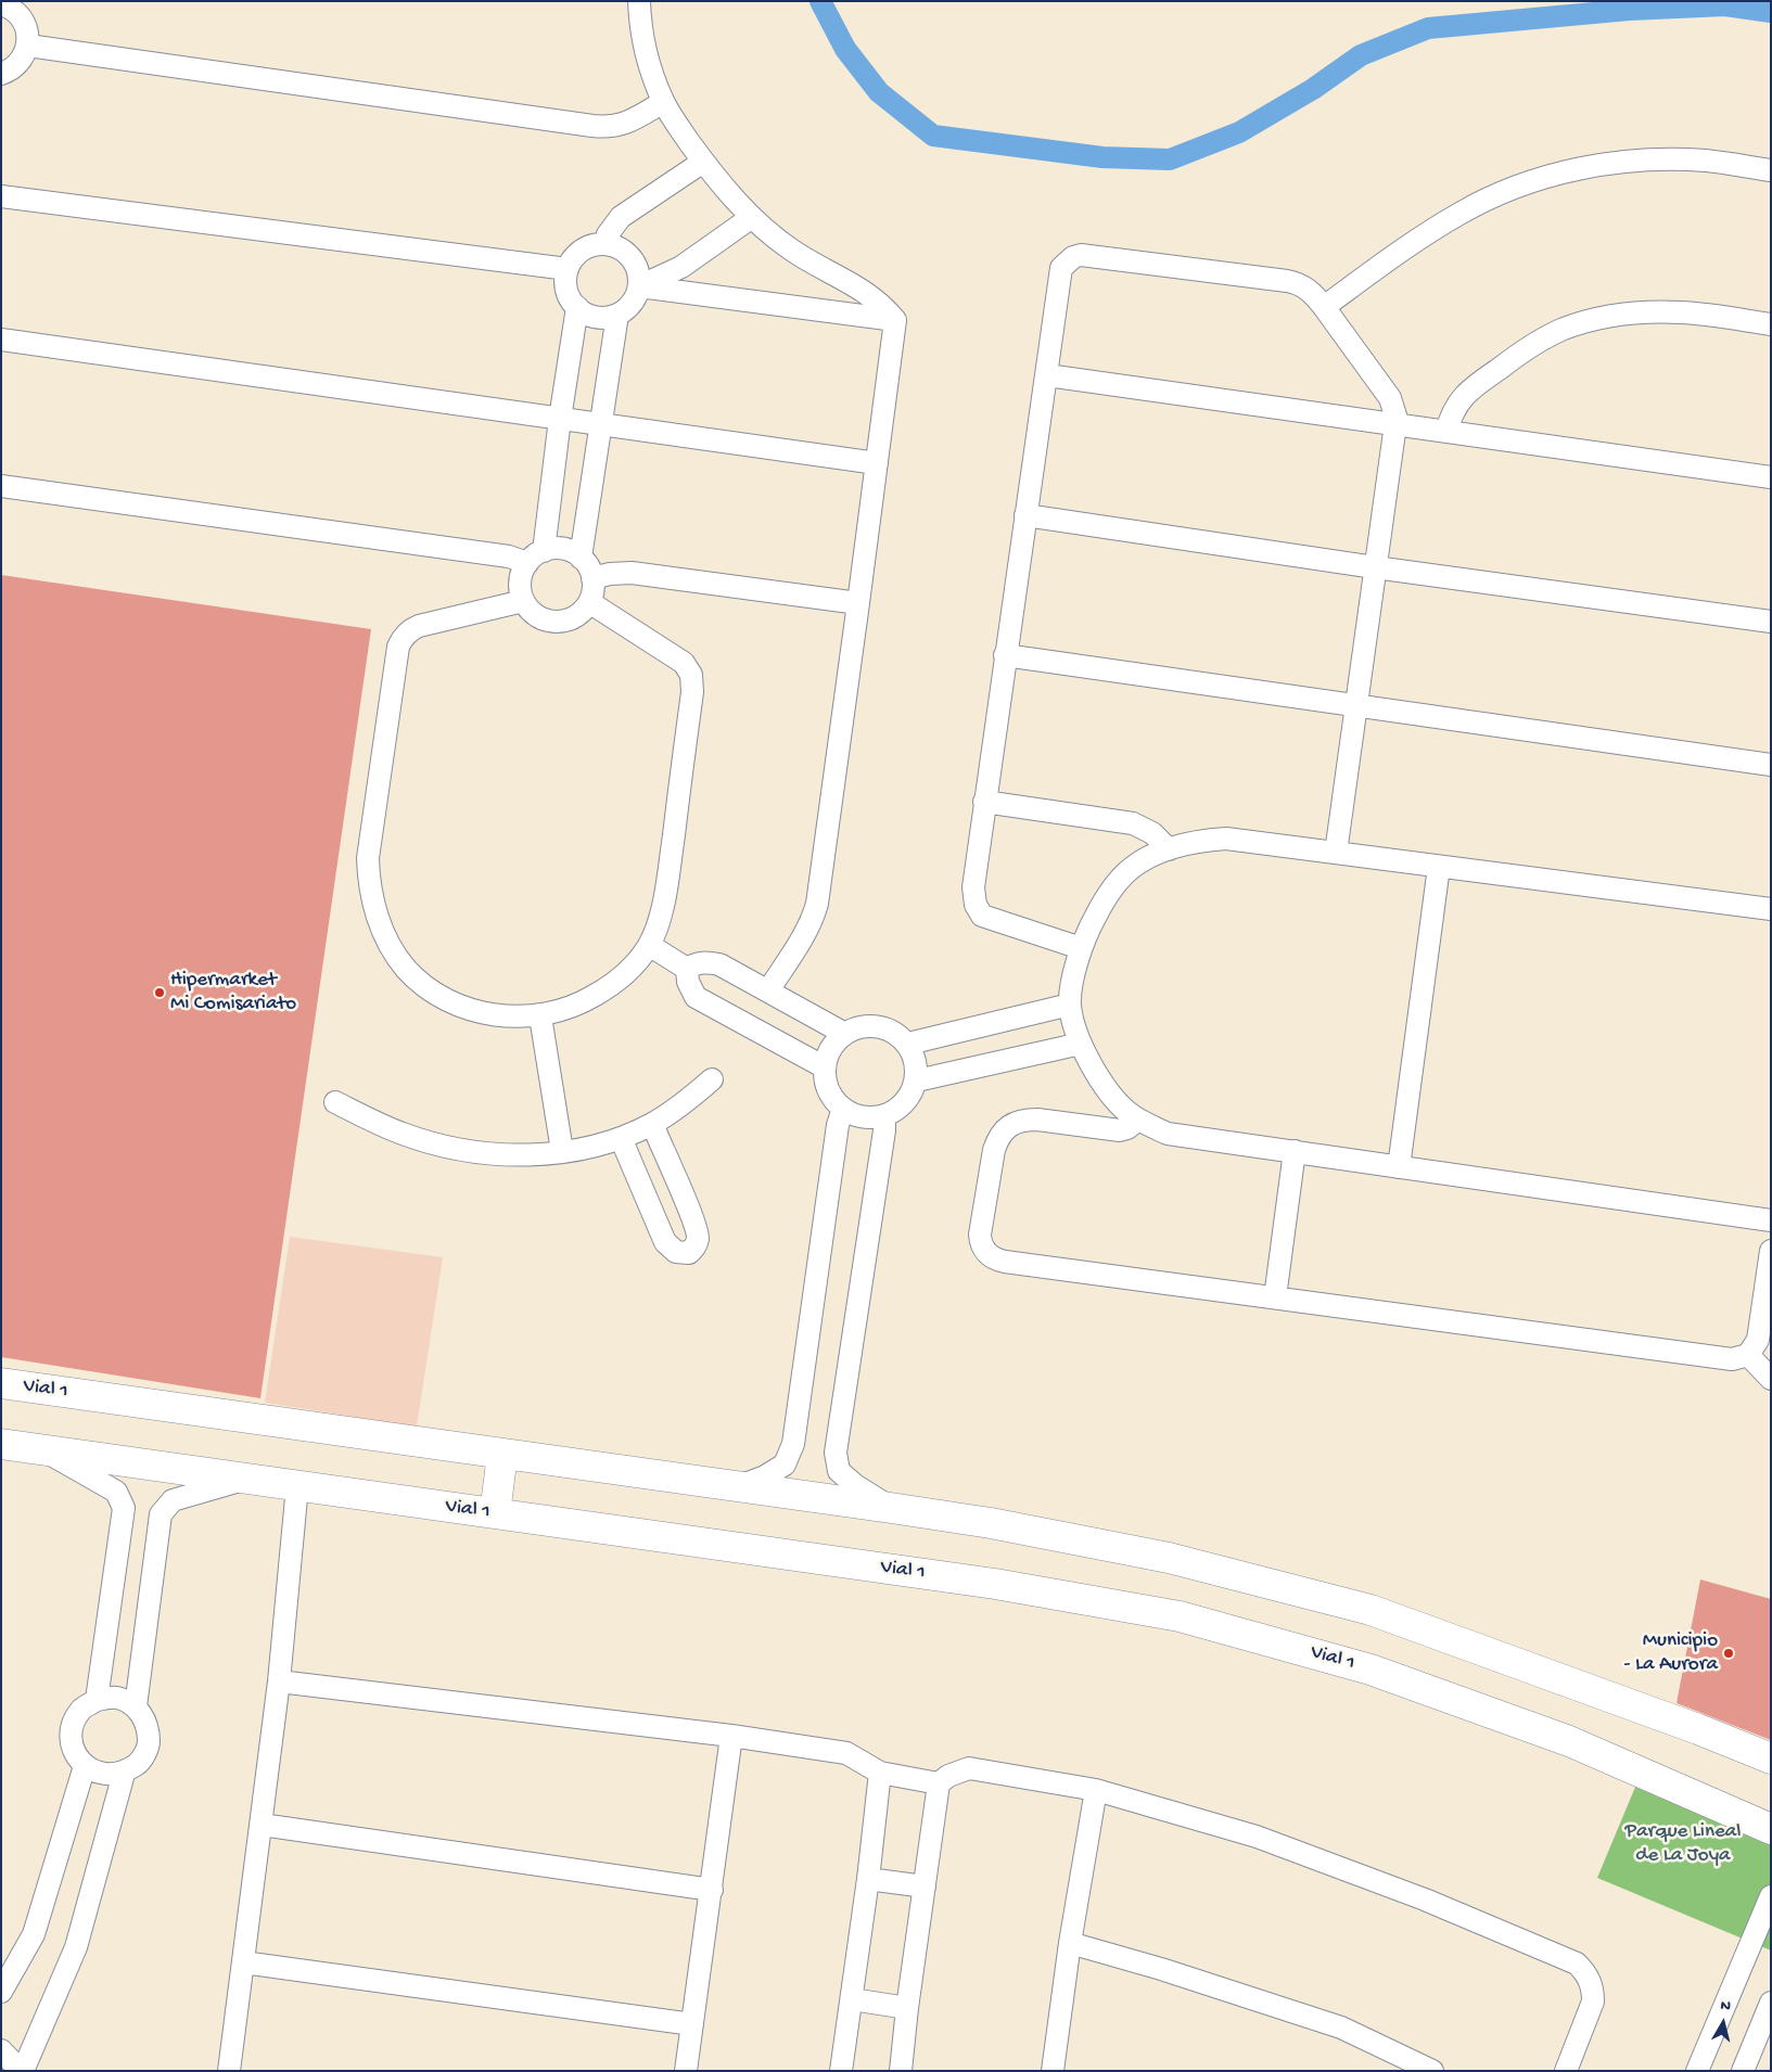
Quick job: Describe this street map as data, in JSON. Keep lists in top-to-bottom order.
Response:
{
  "streets": {
    "street": ["Vial 1"]
  },
  "parks": ["Parque Lineal de La Joya"],
  "places": ["Hipermarket Mi Comisariato", "Municipio - La Aurora"],
  "north": "top"
}
